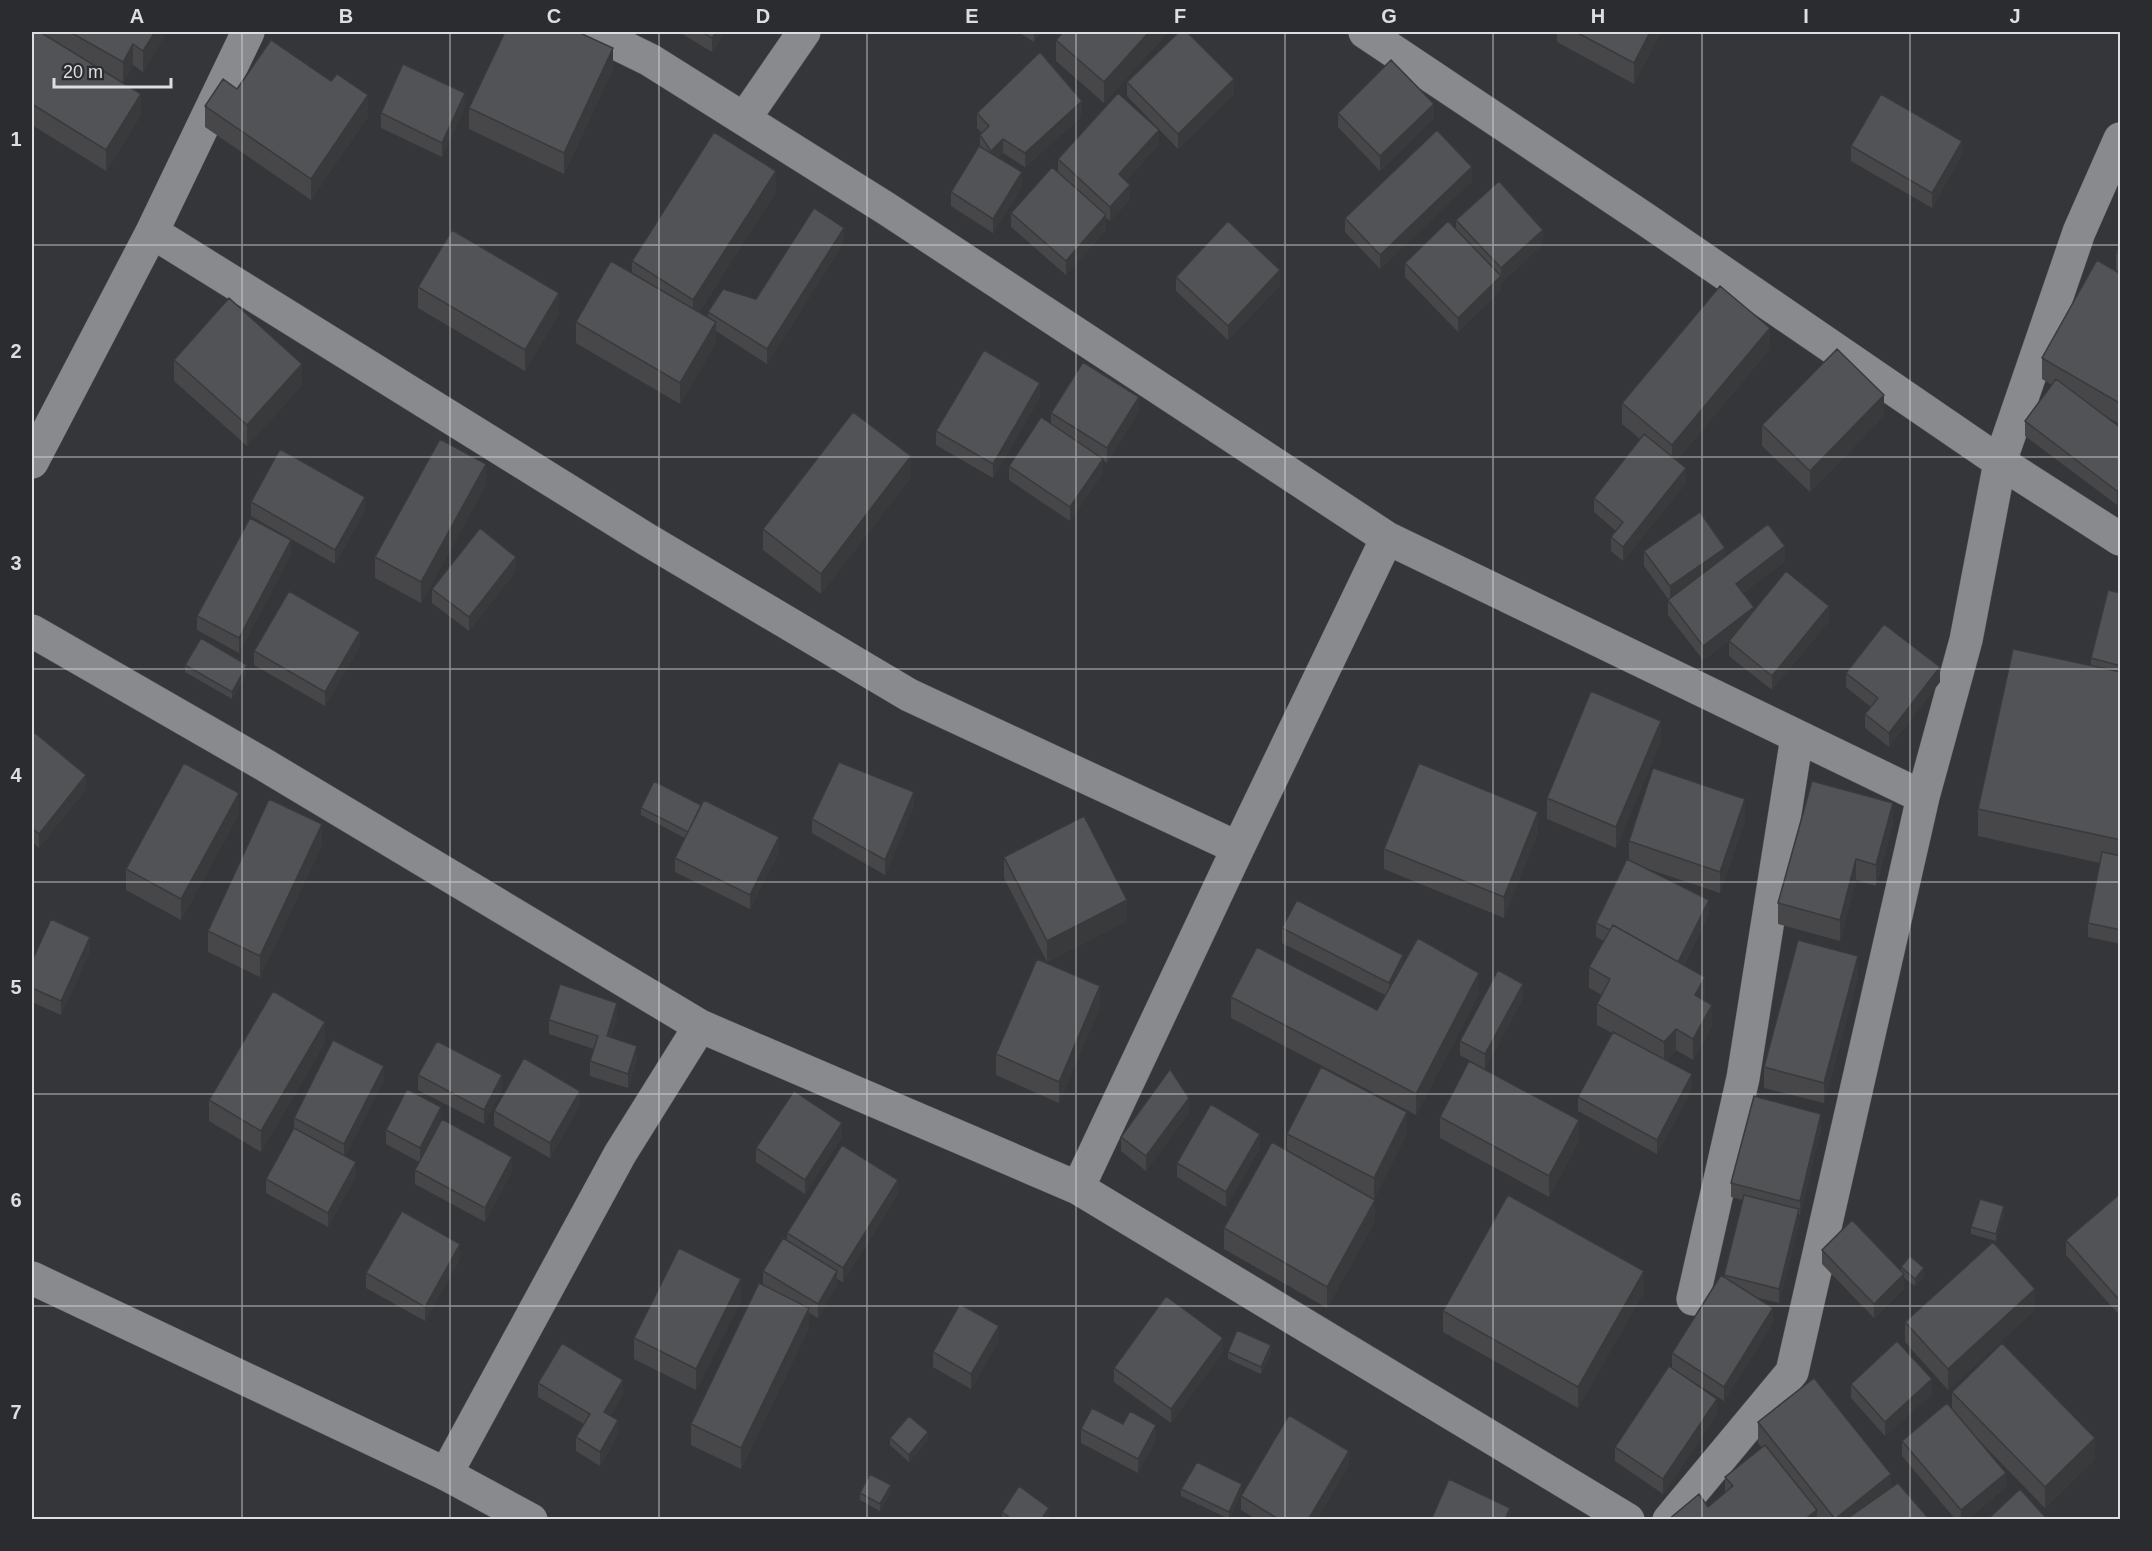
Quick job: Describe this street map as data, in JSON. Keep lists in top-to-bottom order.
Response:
{
  "scale_bar": "20 m",
  "grid": {
    "columns": [
      "A",
      "B",
      "C",
      "D",
      "E",
      "F",
      "G",
      "H",
      "I",
      "J"
    ],
    "rows": [
      "1",
      "2",
      "3",
      "4",
      "5",
      "6",
      "7"
    ]
  }
}
